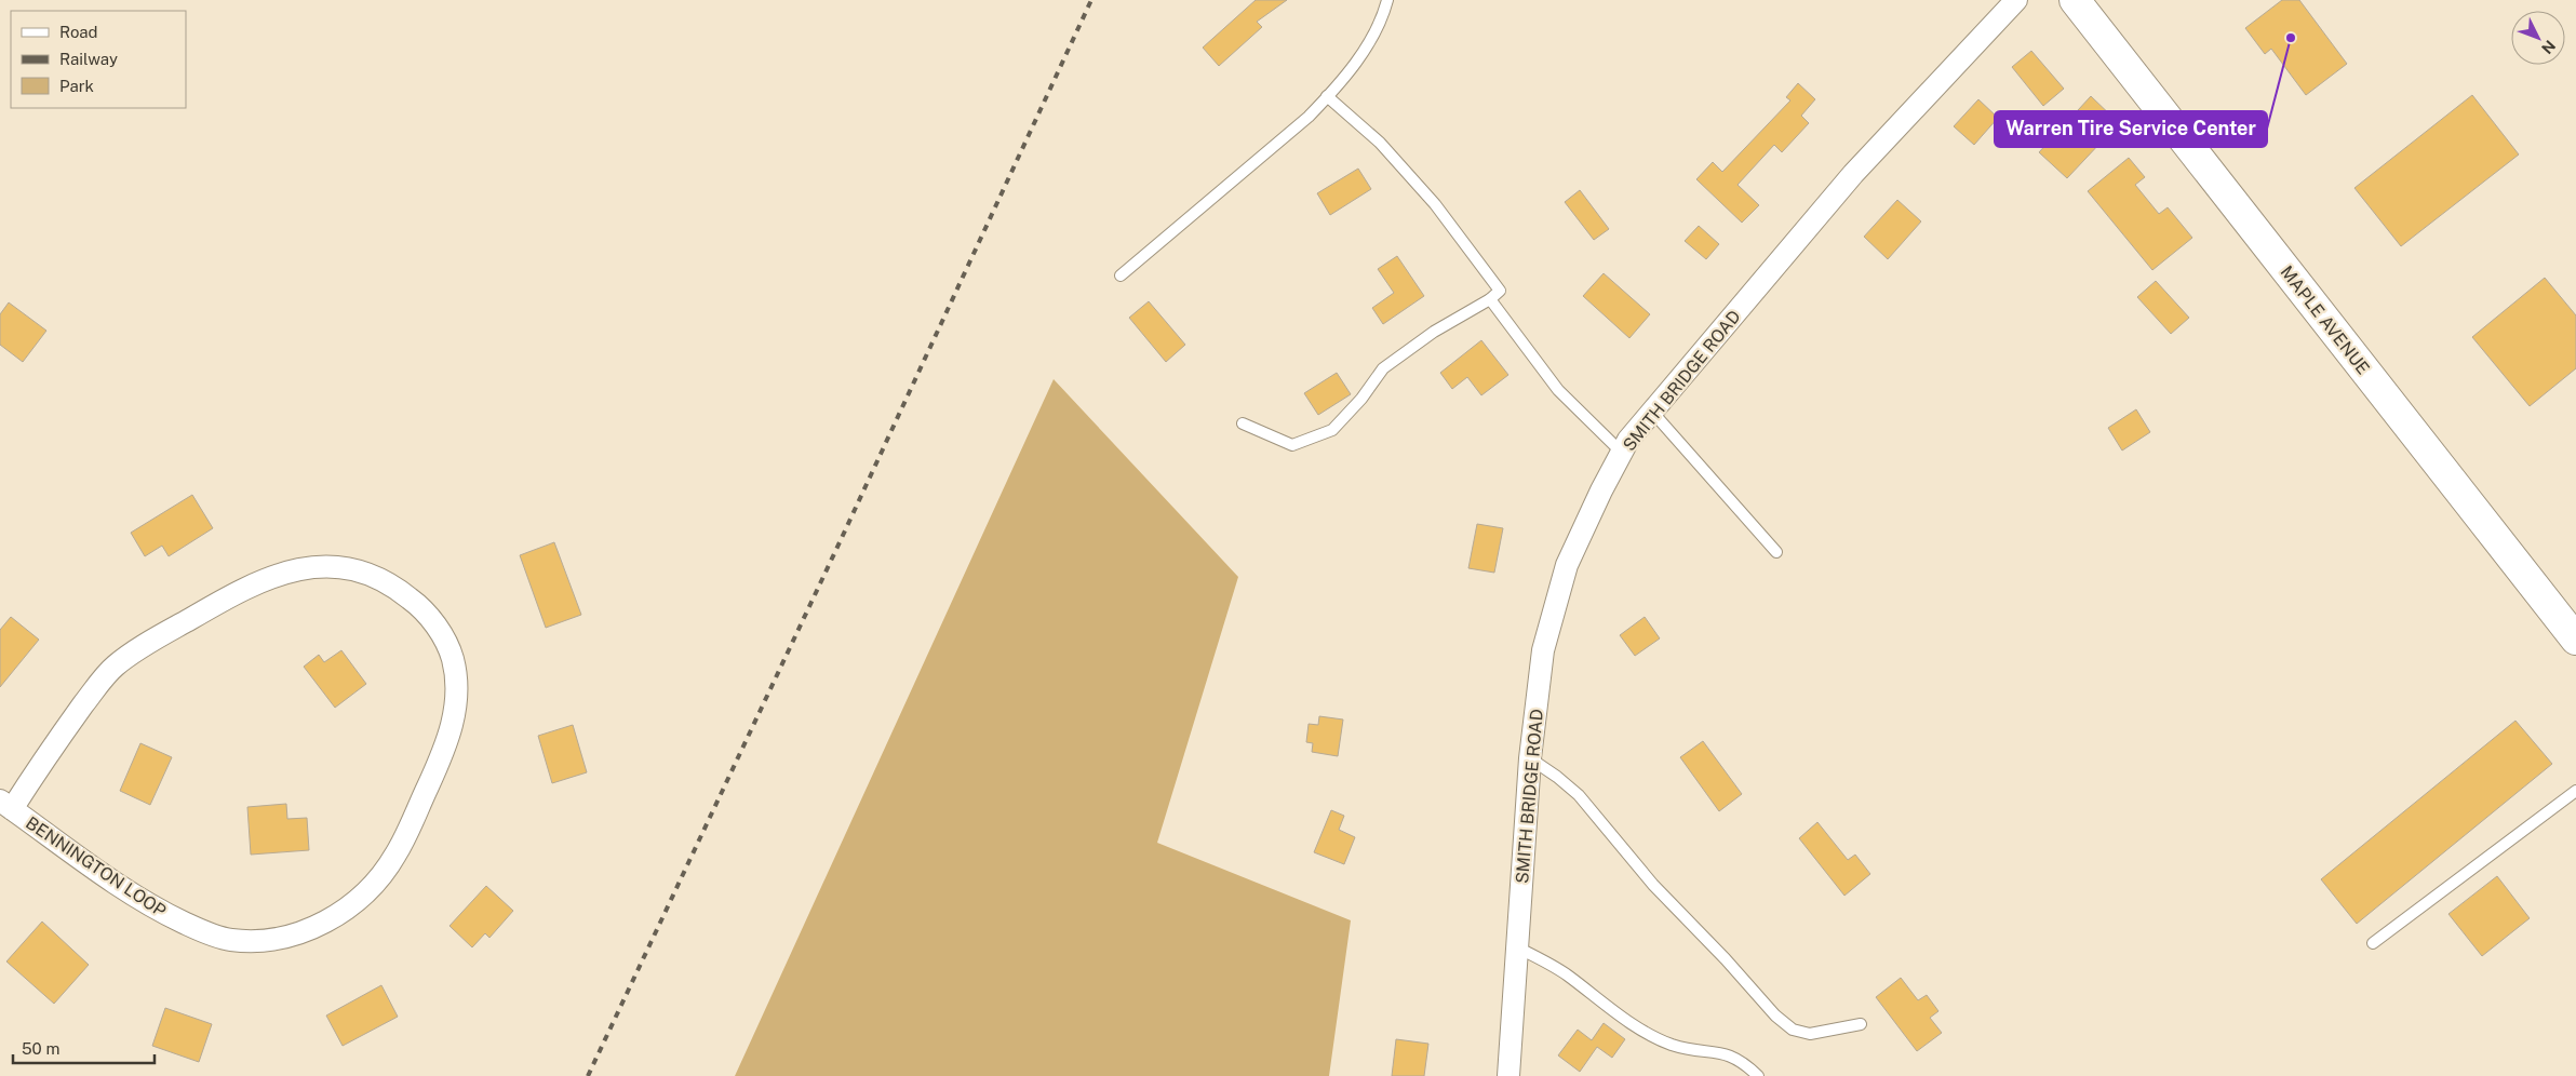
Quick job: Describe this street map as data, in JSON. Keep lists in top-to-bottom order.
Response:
{
  "streets": {
    "main road": ["MAPLE AVENUE"],
    "street": ["SMITH BRIDGE ROAD", "BENNINGTON LOOP"]
  },
  "places": ["Warren Tire Service Center"],
  "legend": ["Road", "Railway", "Park"],
  "scale_bar": "50 m",
  "north": "bottom right"
}
